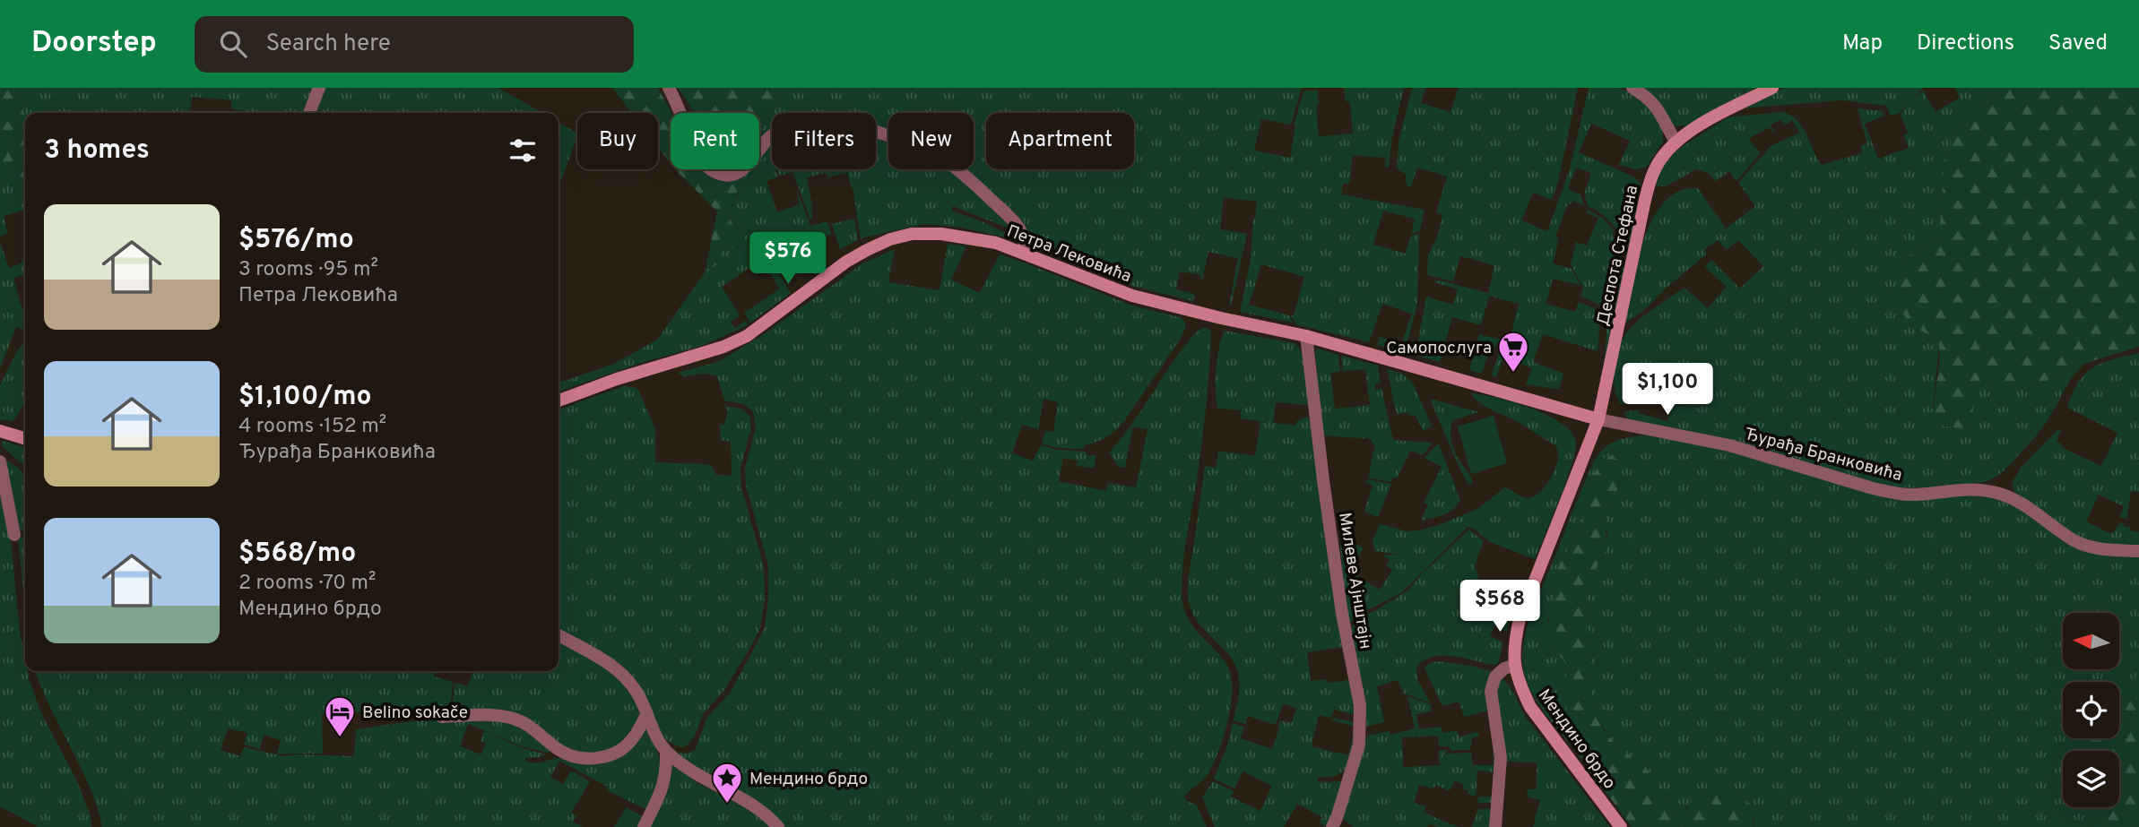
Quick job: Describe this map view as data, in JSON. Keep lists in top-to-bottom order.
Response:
{
  "streets": {
    "street": [
      "Петра Лековића",
      "Деспота Стефана",
      "Ђурађа Бранковића",
      "Милеве Ајнштајн",
      "Мендино брдо"
    ]
  },
  "crossings": [
    ["Петра Лековића", "Деспота Стефана"],
    ["Петра Лековића", "Ђурађа Бранковића"],
    ["Петра Лековића", "Милеве Ајнштајн"],
    ["Петра Лековића", "Мендино брдо"],
    ["Деспота Стефана", "Ђурађа Бранковића"],
    ["Деспота Стефана", "Мендино брдо"],
    ["Ђурађа Бранковића", "Мендино брдо"]
  ],
  "places": {
    "supermarket": ["Самопослуга"],
    "hotel": ["Belino sokače"],
    "place": ["Мендино брдо"]
  },
  "north": "left",
  "page": {
    "header": "Doorstep",
    "search": "Search here",
    "nav": ["Map", "Directions", "Saved"],
    "chip": [
      "Buy",
      "Rent",
      "Filters",
      "New",
      "Apartment"
    ],
    "heading": "3 homes",
    "list": [
      {
        "name": "$576/mo",
        "note": "3 rooms · 95 m² · Петра Лековића"
      },
      {
        "name": "$1,100/mo",
        "note": "4 rooms · 152 m² · Ђурађа Бранковића"
      },
      {
        "name": "$568/mo",
        "note": "2 rooms · 70 m² · Мендино брдо"
      }
    ],
    "price": ["$576", "$1,100", "$568"]
  }
}
